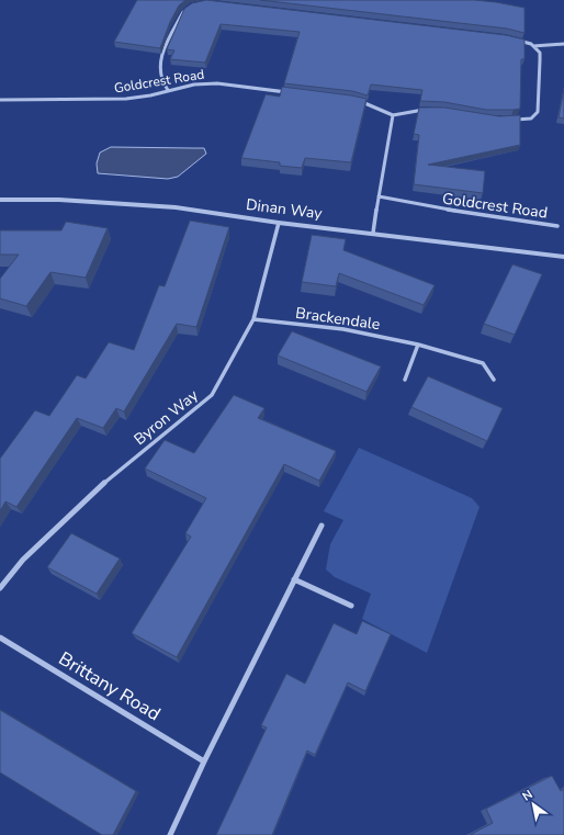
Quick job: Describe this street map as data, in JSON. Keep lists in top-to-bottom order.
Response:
{
  "streets": {
    "street": [
      "Goldcrest Road",
      "Dinan Way",
      "Brackendale",
      "Byron Way",
      "Brittany Road"
    ]
  },
  "crossings": [
    ["Dinan Way", "Byron Way"],
    ["Brackendale", "Byron Way"]
  ],
  "north": "top left"
}
